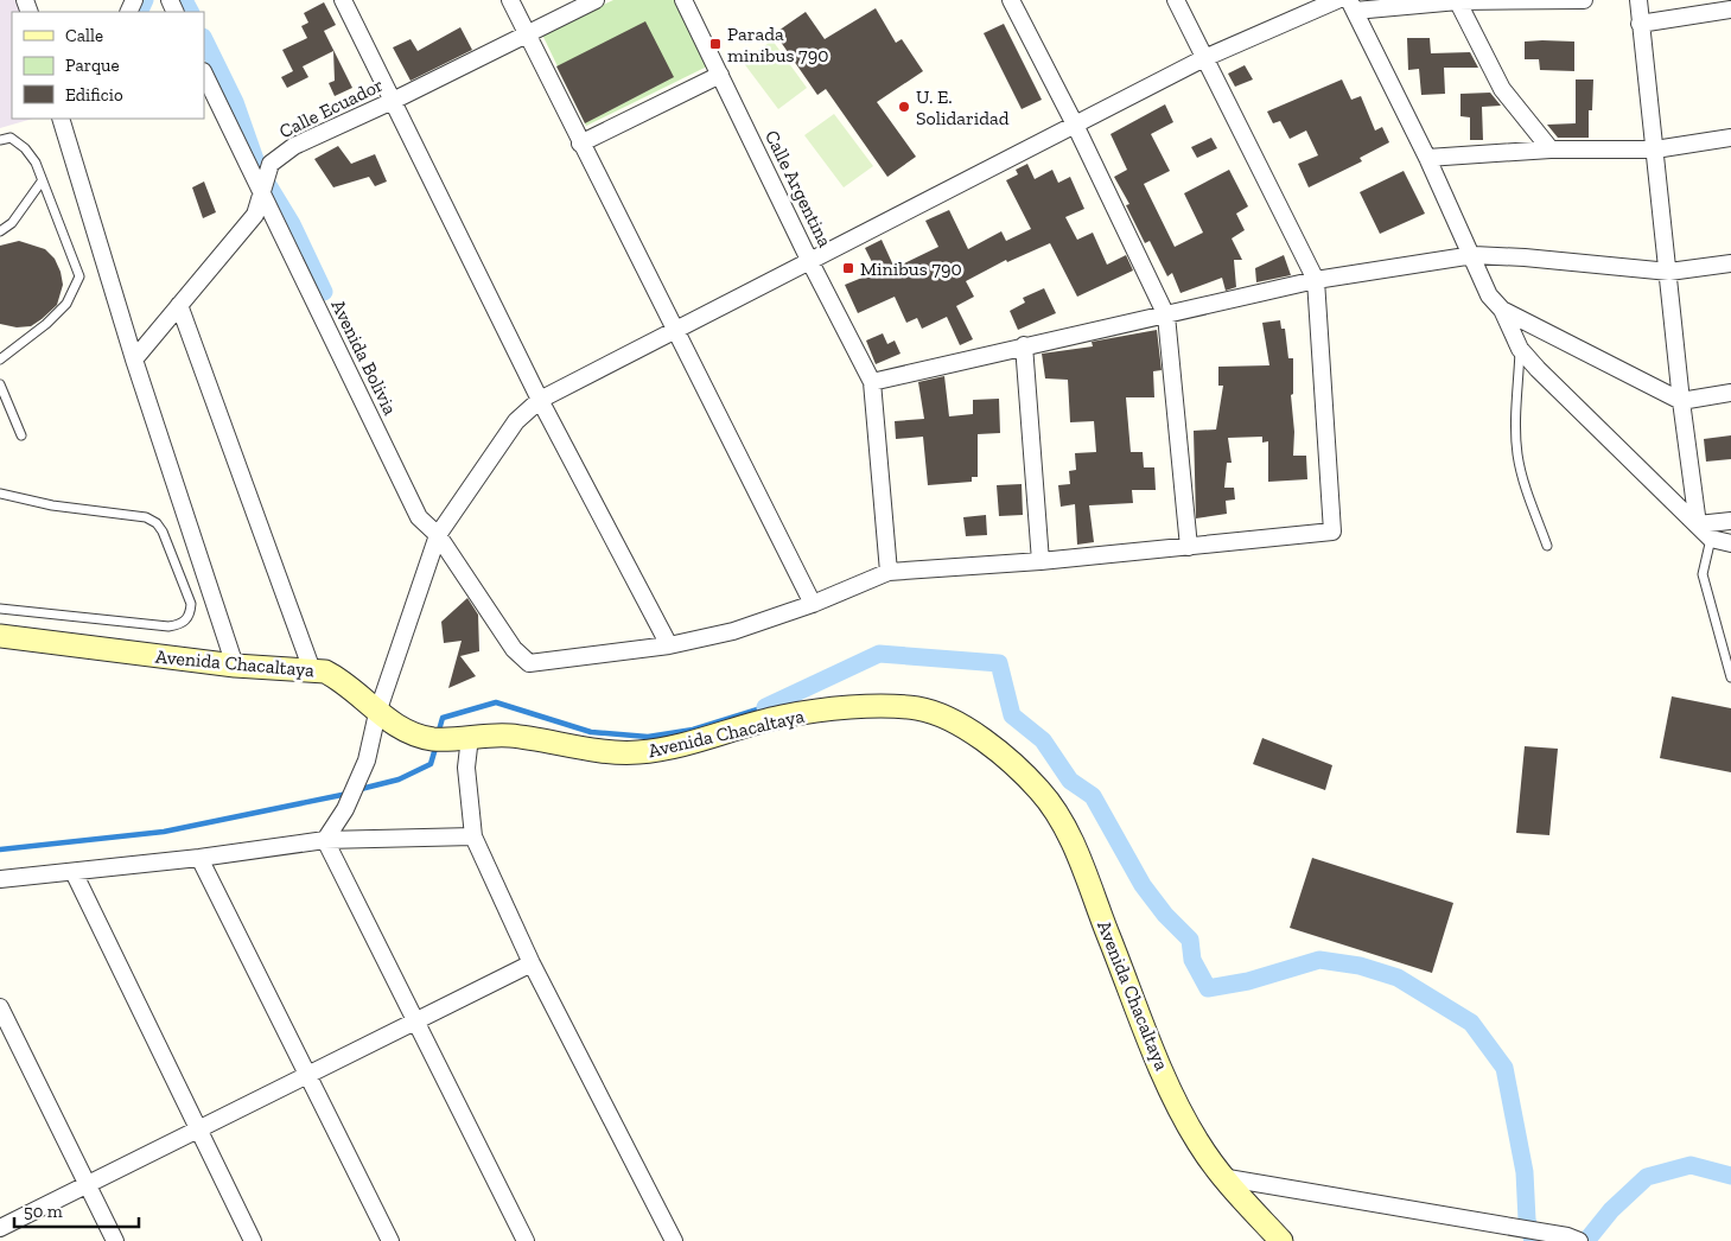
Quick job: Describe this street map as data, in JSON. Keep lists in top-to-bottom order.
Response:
{
  "streets": {
    "street": [
      "Calle Ecuador",
      "Calle Argentina",
      "Avenida Bolivia",
      "Avenida Chacaltaya"
    ]
  },
  "crossings": [
    ["Calle Ecuador", "Avenida Bolivia"]
  ],
  "places": {
    "transit": ["Parada minibus 790", "Minibus 790"],
    "other": ["U. E. Solidaridad"]
  },
  "legend": ["Calle", "Parque", "Edificio"],
  "scale_bar": "50 m"
}
